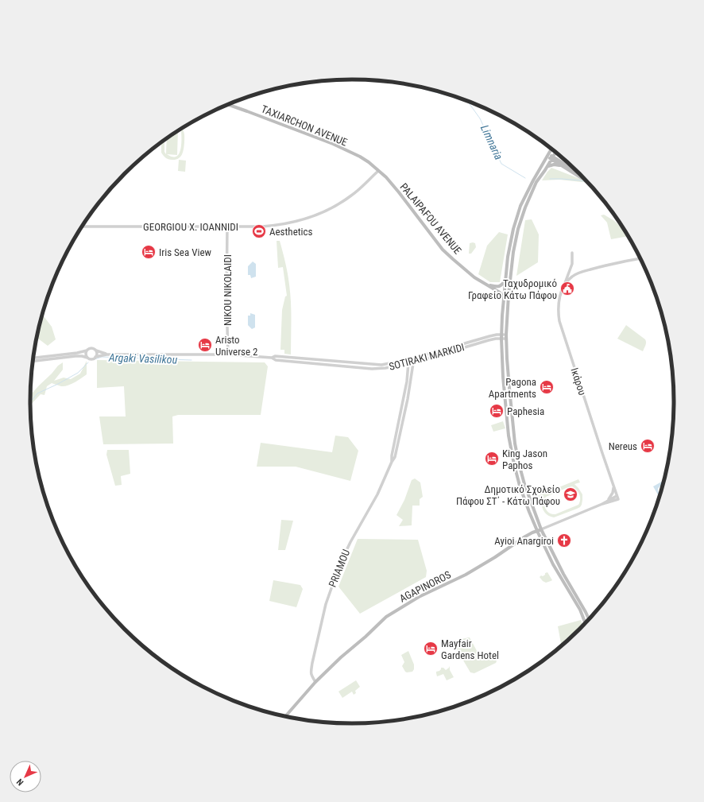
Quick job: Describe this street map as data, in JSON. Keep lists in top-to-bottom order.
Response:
{
  "streets": {
    "main road": ["TAXIARCHON AVENUE", "PALAIPAFOU AVENUE", "AGAPINOROS"],
    "street": [
      "GEORGIOU X. IOANNIDI",
      "NIKOU NIKOLAIDI",
      "SOTIRAKI MARKIDI",
      "Ικάρου",
      "PRIAMOU"
    ]
  },
  "crossings": [
    ["TAXIARCHON AVENUE", "PALAIPAFOU AVENUE"],
    ["TAXIARCHON AVENUE", "GEORGIOU X. IOANNIDI"],
    ["PALAIPAFOU AVENUE", "GEORGIOU X. IOANNIDI"],
    ["GEORGIOU X. IOANNIDI", "NIKOU NIKOLAIDI"],
    ["NIKOU NIKOLAIDI", "SOTIRAKI MARKIDI"],
    ["SOTIRAKI MARKIDI", "PRIAMOU"],
    ["Ικάρου", "AGAPINOROS"],
    ["PRIAMOU", "AGAPINOROS"]
  ],
  "water": ["Limnaria", "Argaki Vasilikou"],
  "places": {
    "sports": ["Aesthetics"],
    "hotel": [
      "Iris Sea View",
      "Aristo Universe 2",
      "Pagona Apartments",
      "Paphesia",
      "Nereus",
      "King Jason Paphos",
      "Mayfair Gardens Hotel"
    ],
    "public building": ["Ταχυδρομικό Γραφείο Κάτω Πάφου"],
    "school or university": ["Δημοτικό Σχολείο Πάφου ΣΤ΄ - Κάτω Πάφου"],
    "church": ["Ayioi Anargiroi"]
  },
  "north": "bottom left"
}
